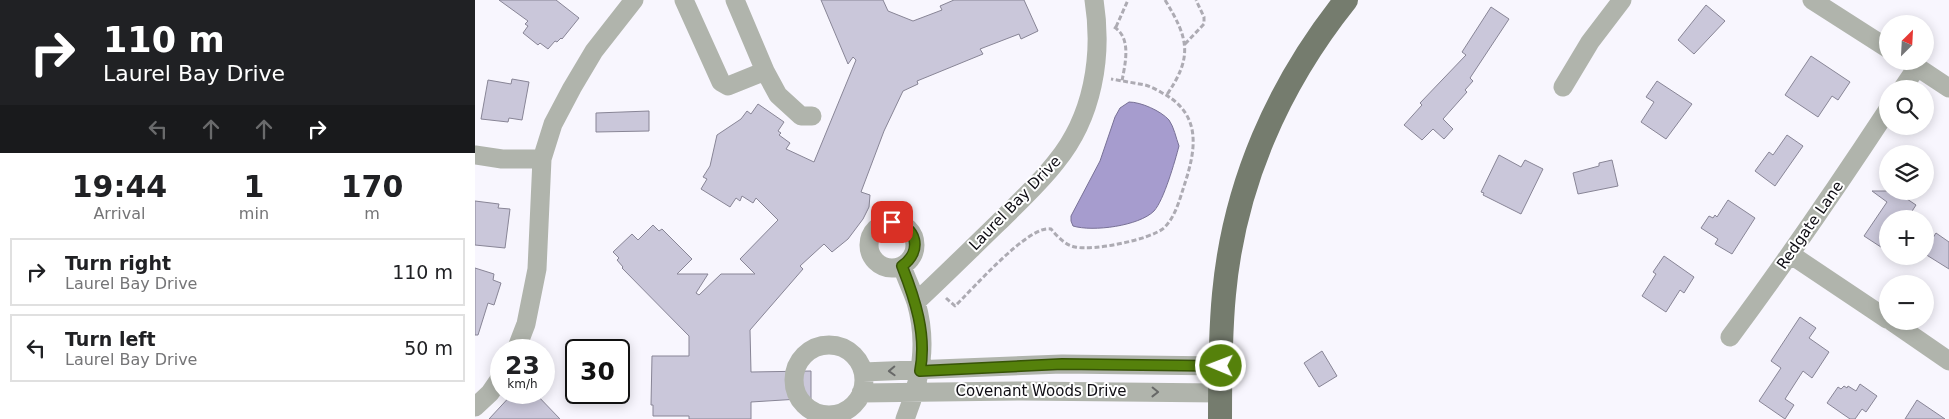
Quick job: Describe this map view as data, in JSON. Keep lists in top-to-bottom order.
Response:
{
  "streets": {
    "street": ["Laurel Bay Drive", "Redgate Lane", "Covenant Woods Drive"]
  },
  "north": "top right",
  "page": {
    "turn": ["110 m", "Laurel Bay Drive"],
    "map_buttons": ["+", "−"],
    "eta": [
      "19:44",
      "Arrival",
      "1",
      "min",
      "170",
      "m"
    ],
    "list": [
      {
        "name": "Turn right",
        "note": "Laurel Bay Drive",
        "value": "110 m"
      },
      {
        "name": "Turn left",
        "note": "Laurel Bay Drive",
        "value": "50 m"
      }
    ],
    "speed": "23 km/h",
    "limit": "30"
  }
}
